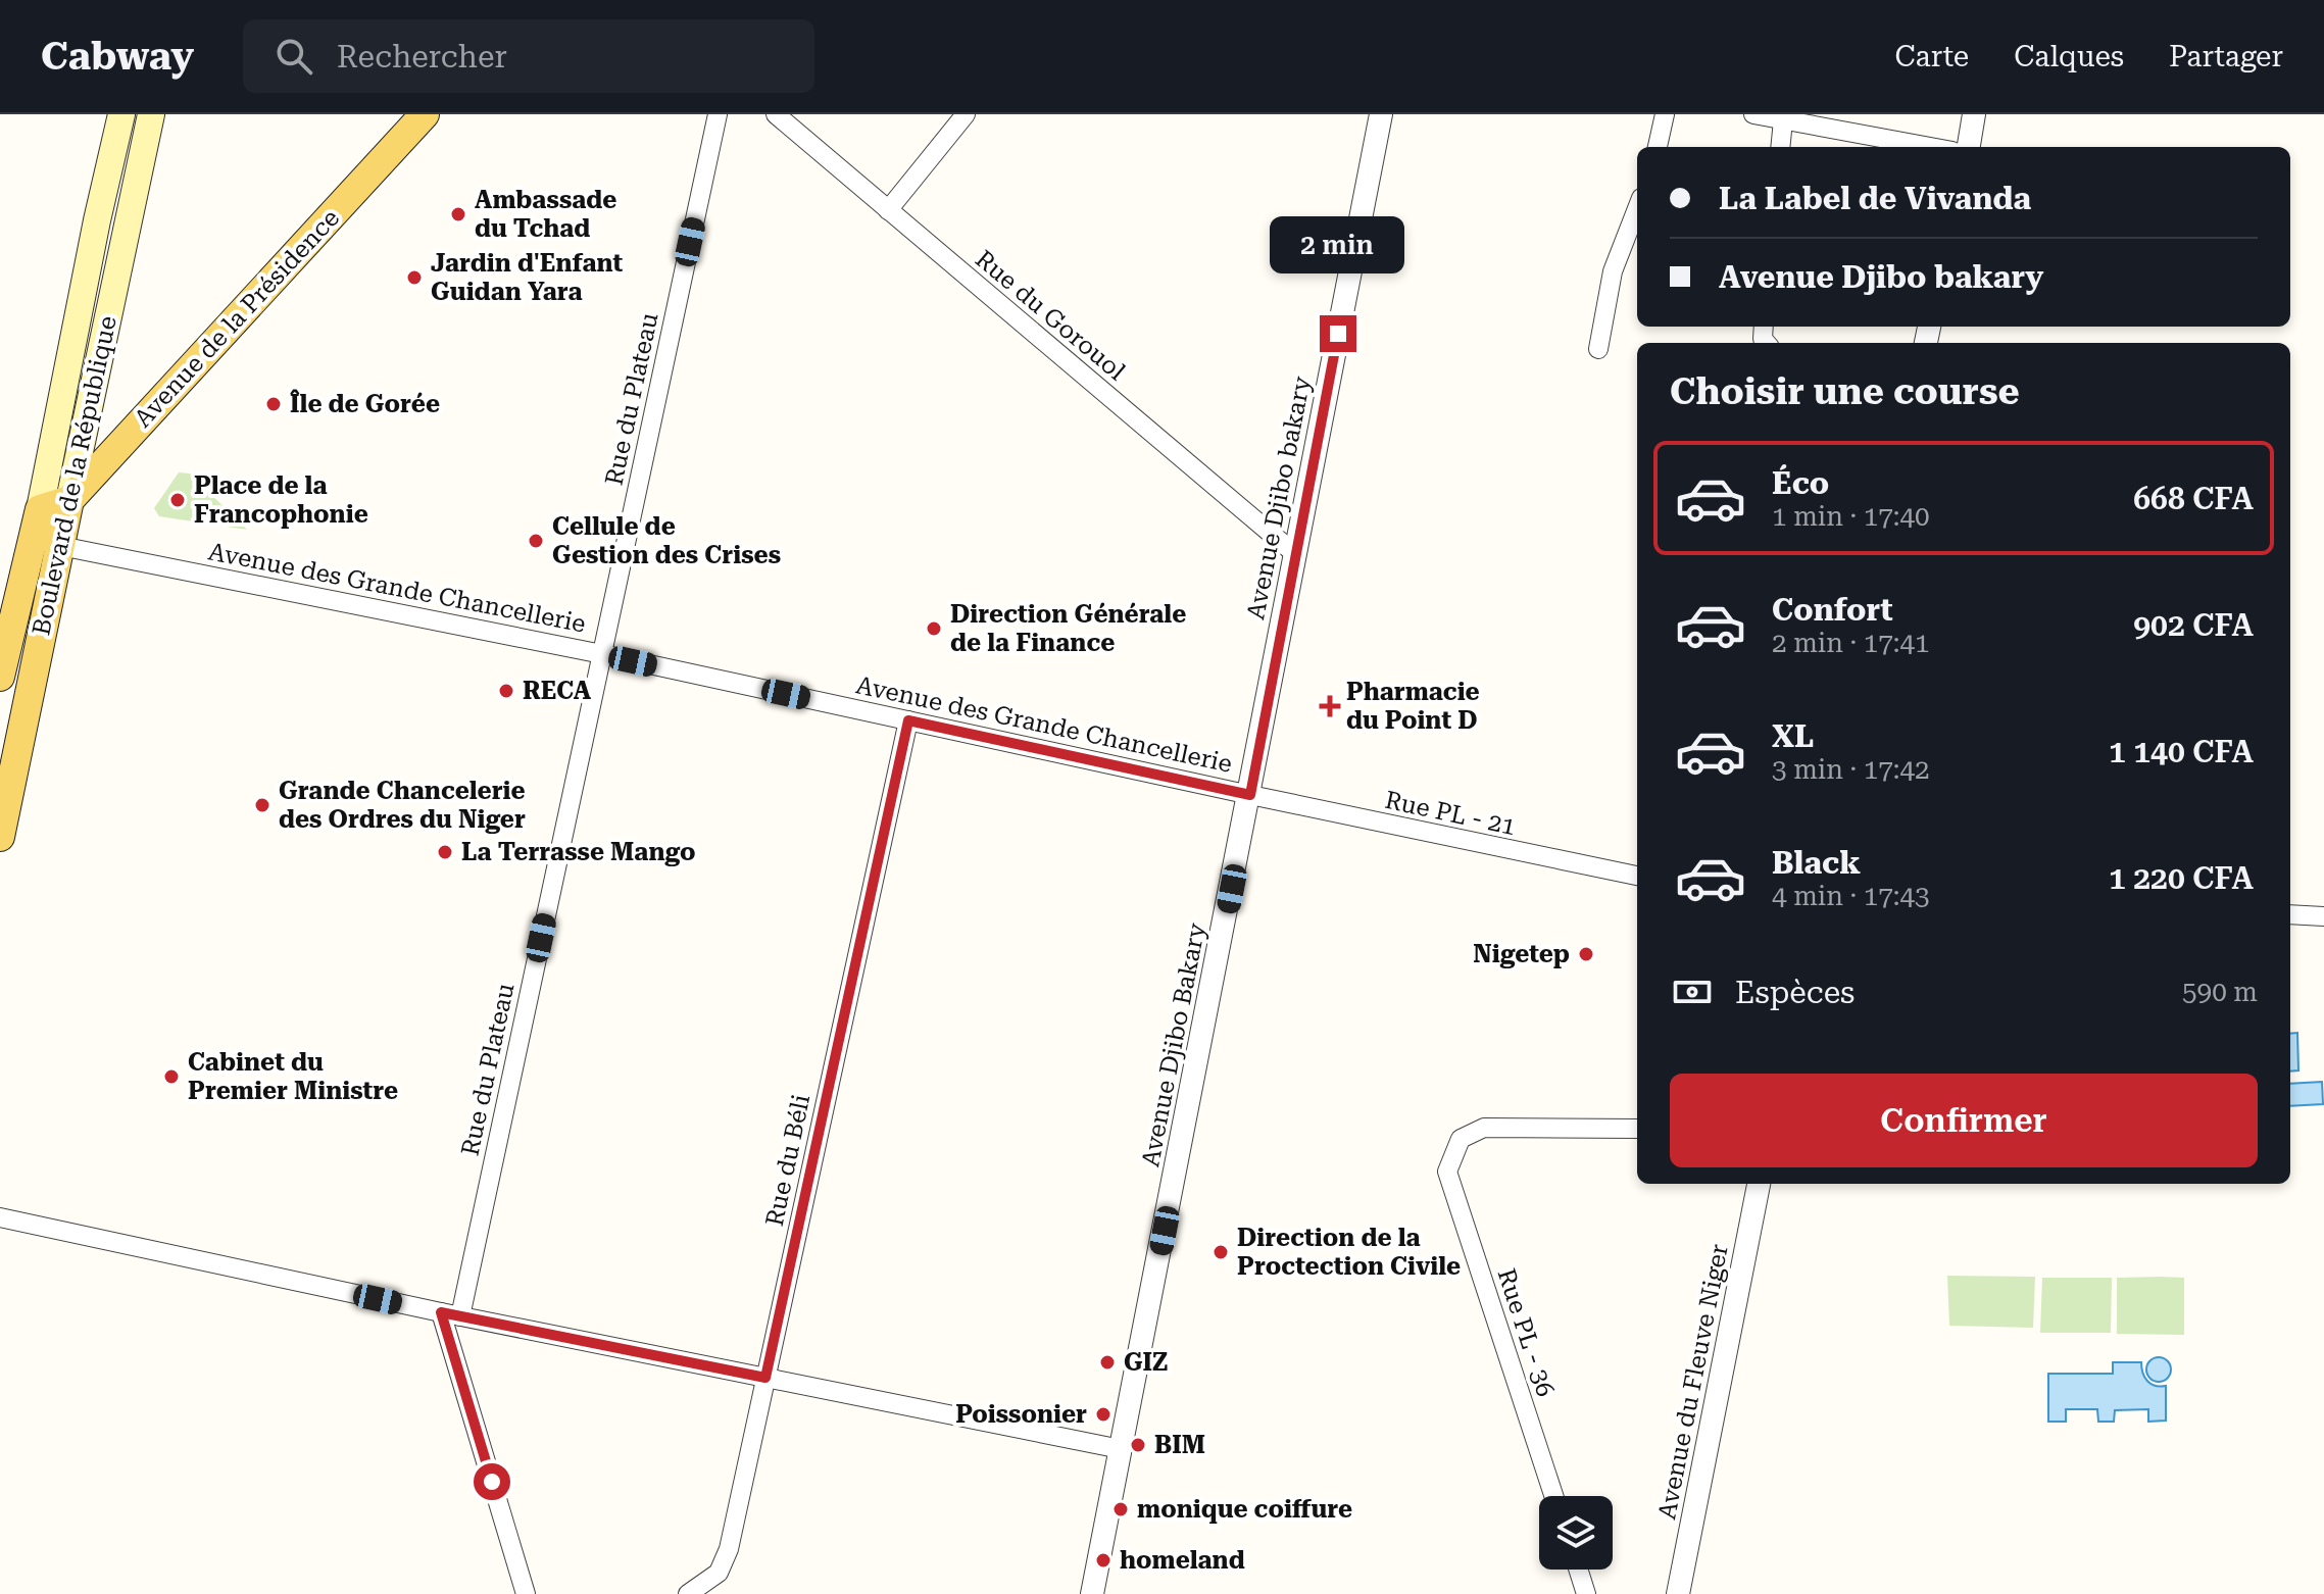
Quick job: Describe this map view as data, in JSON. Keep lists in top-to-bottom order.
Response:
{
  "streets": {
    "main road": ["Avenue de la Présidence", "Boulevard de la République"],
    "street": [
      "Rue du Gorouol",
      "Rue du Plateau",
      "Avenue Djibo bakary",
      "Avenue des Grande Chancellerie",
      "Rue PL - 21",
      "Avenue Djibo Bakary",
      "Rue du Béli",
      "Rue PL - 36",
      "Avenue du Fleuve Niger"
    ]
  },
  "crossings": [
    ["Rue du Gorouol", "Avenue Djibo bakary"],
    ["Avenue de la Présidence", "Boulevard de la République"],
    ["Rue du Plateau", "Avenue des Grande Chancellerie"],
    ["Boulevard de la République", "Avenue des Grande Chancellerie"],
    ["Avenue Djibo bakary", "Avenue des Grande Chancellerie"],
    ["Avenue Djibo bakary", "Rue PL - 21"],
    ["Avenue Djibo bakary", "Avenue Djibo Bakary"],
    ["Avenue des Grande Chancellerie", "Rue PL - 21"],
    ["Avenue des Grande Chancellerie", "Avenue Djibo Bakary"],
    ["Avenue des Grande Chancellerie", "Rue du Béli"],
    ["Rue PL - 21", "Avenue Djibo Bakary"]
  ],
  "places": {
    "other": [
      "Ambassade du Tchad",
      "Jardin d'Enfant Guidan Yara",
      "Île de Gorée",
      "Place de la Francophonie",
      "Cellule de Gestion des Crises",
      "Direction Générale de la Finance",
      "RECA",
      "Grande Chancelerie des Ordres du Niger",
      "La Terrasse Mango",
      "Nigetep",
      "Cabinet du Premier Ministre",
      "Direction de la Proctection Civile",
      "GIZ",
      "Poissonier",
      "BIM",
      "monique coiffure",
      "homeland"
    ],
    "health": ["Pharmacie du Point D"]
  },
  "page": {
    "header": "Cabway",
    "search": "Rechercher",
    "nav": ["Carte", "Calques", "Partager"],
    "banner": ["La Label de Vivanda", "Avenue Djibo bakary"],
    "bubble": "2 min",
    "heading": "Choisir une course",
    "list": [
      {
        "name": "Éco",
        "note": "1 min · 17:40",
        "value": "668 CFA"
      },
      {
        "name": "Confort",
        "note": "2 min · 17:41",
        "value": "902 CFA"
      },
      {
        "name": "XL",
        "note": "3 min · 17:42",
        "value": "1 140 CFA"
      },
      {
        "name": "Black",
        "note": "4 min · 17:43",
        "value": "1 220 CFA"
      }
    ],
    "pay": ["Espèces", "590 m"],
    "buttons": "Confirmer"
  }
}
